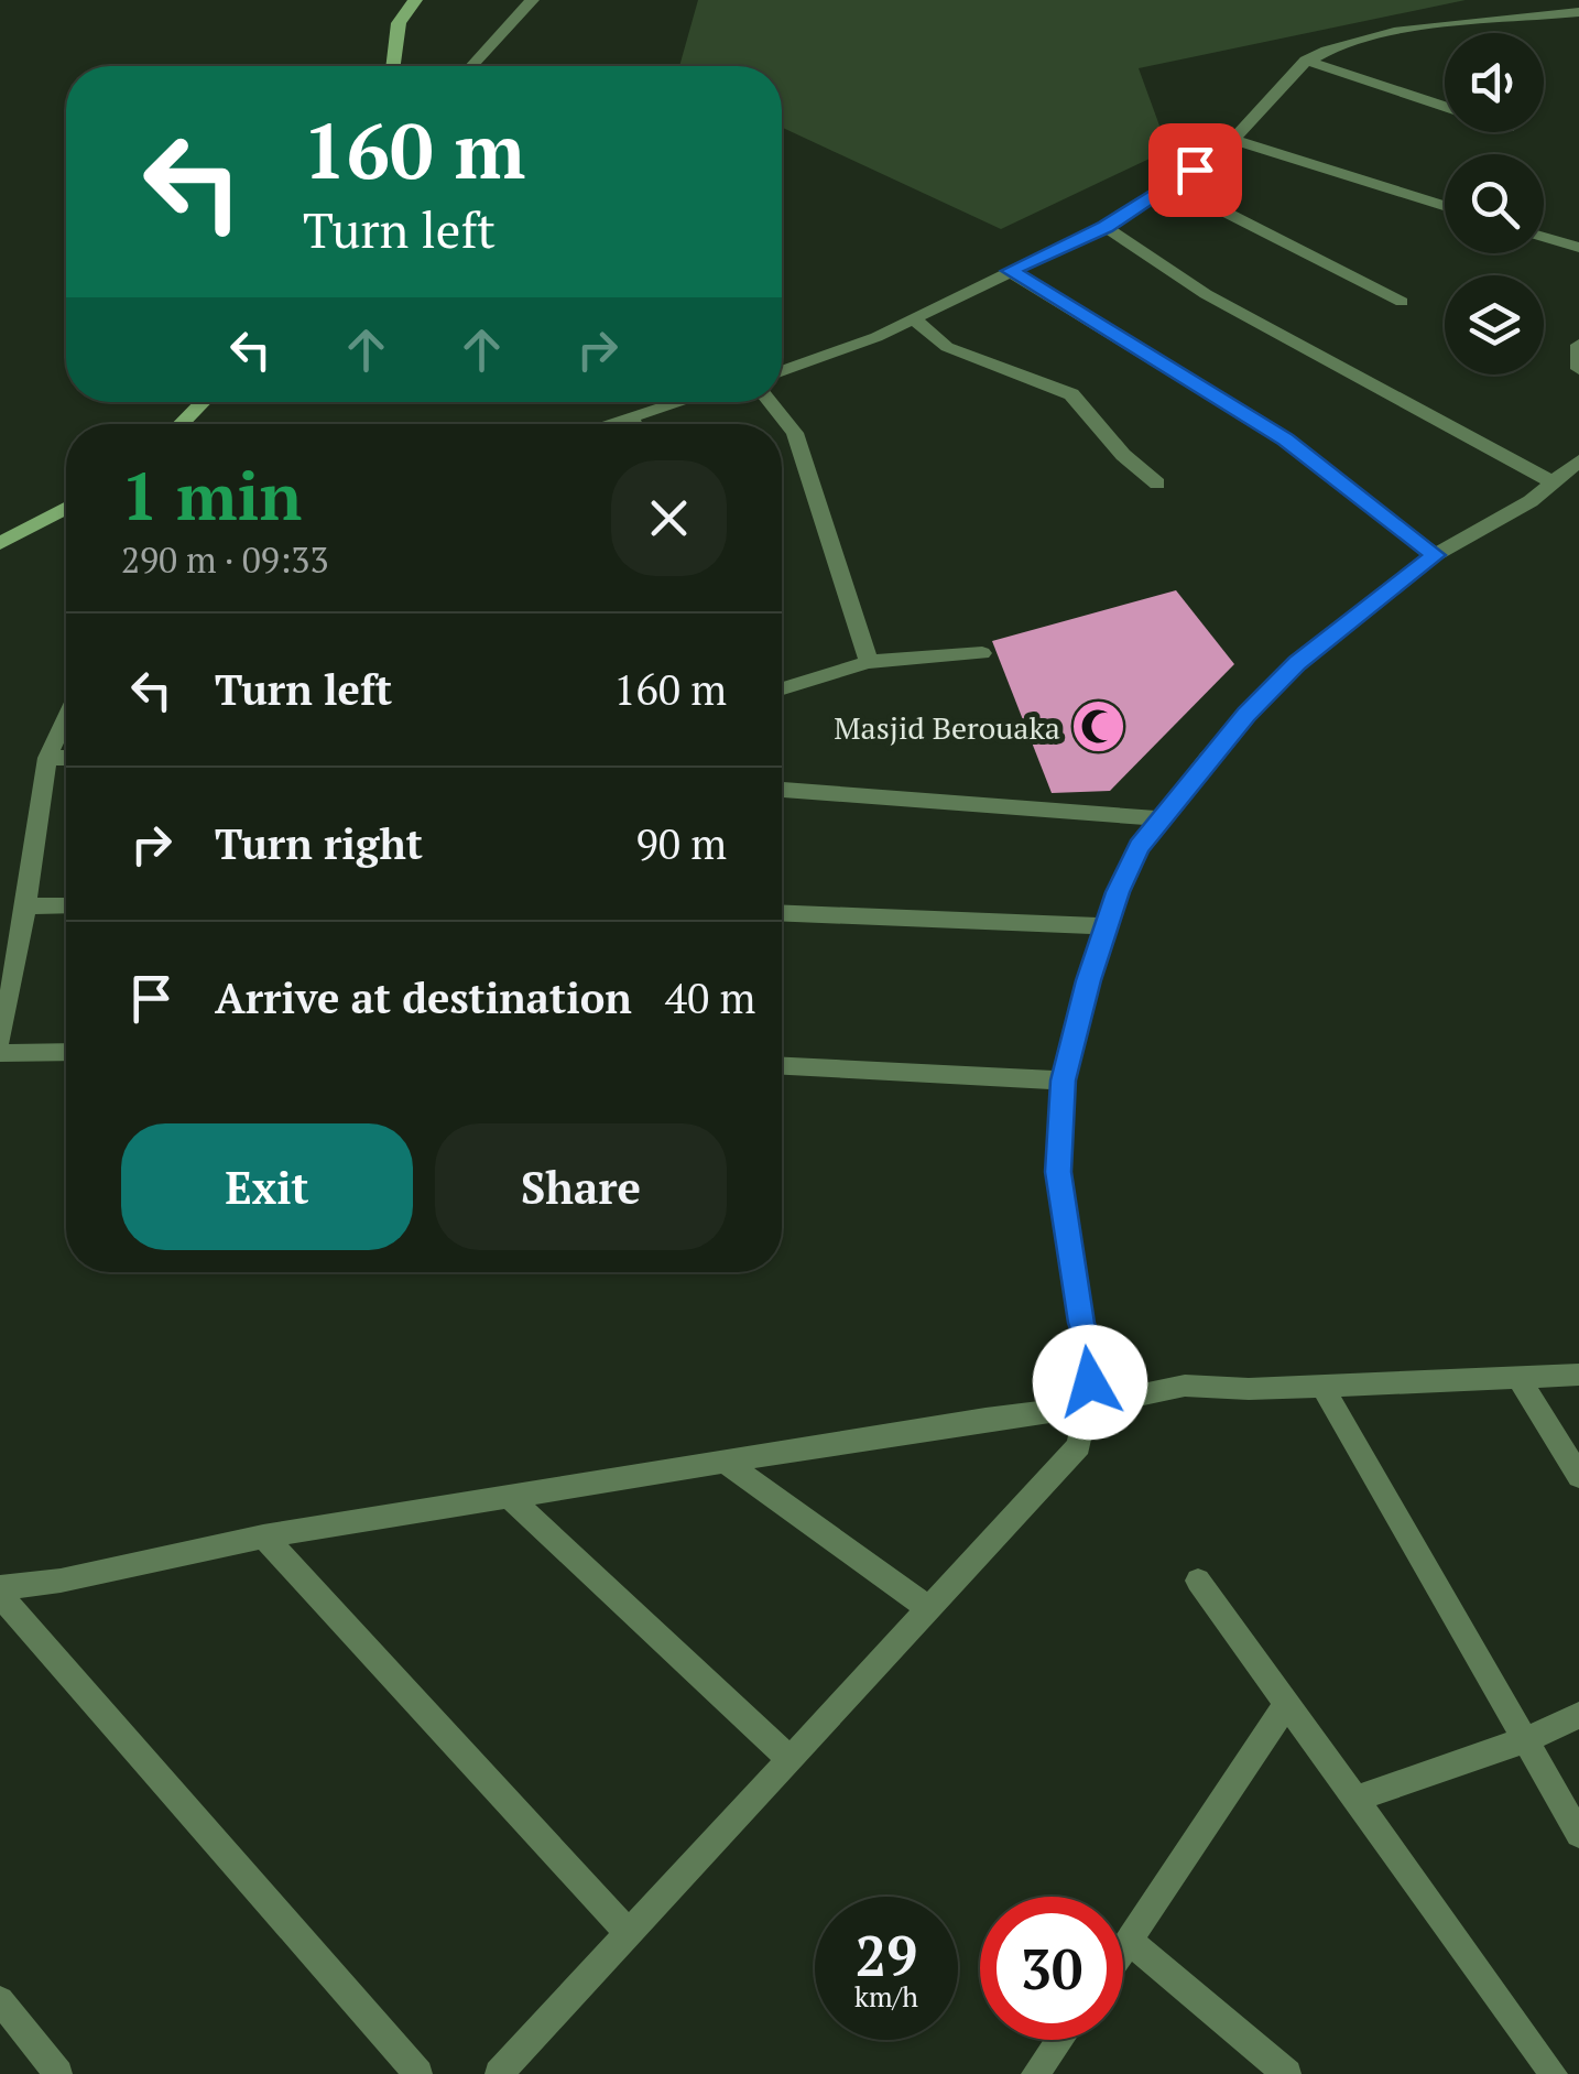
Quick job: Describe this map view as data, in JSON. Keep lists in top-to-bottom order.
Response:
{
  "places": {
    "mosque": ["Masjid Berouaka"]
  },
  "page": {
    "turn": ["160 m", "Turn left"],
    "heading": ["1 min", "290 m · 09:33"],
    "list": [
      {
        "name": "Turn left",
        "value": "160 m"
      },
      {
        "name": "Turn right",
        "value": "90 m"
      },
      {
        "name": "Arrive at destination",
        "value": "40 m"
      }
    ],
    "buttons": ["Exit", "Share"],
    "speed": "29 km/h",
    "limit": "30"
  }
}
